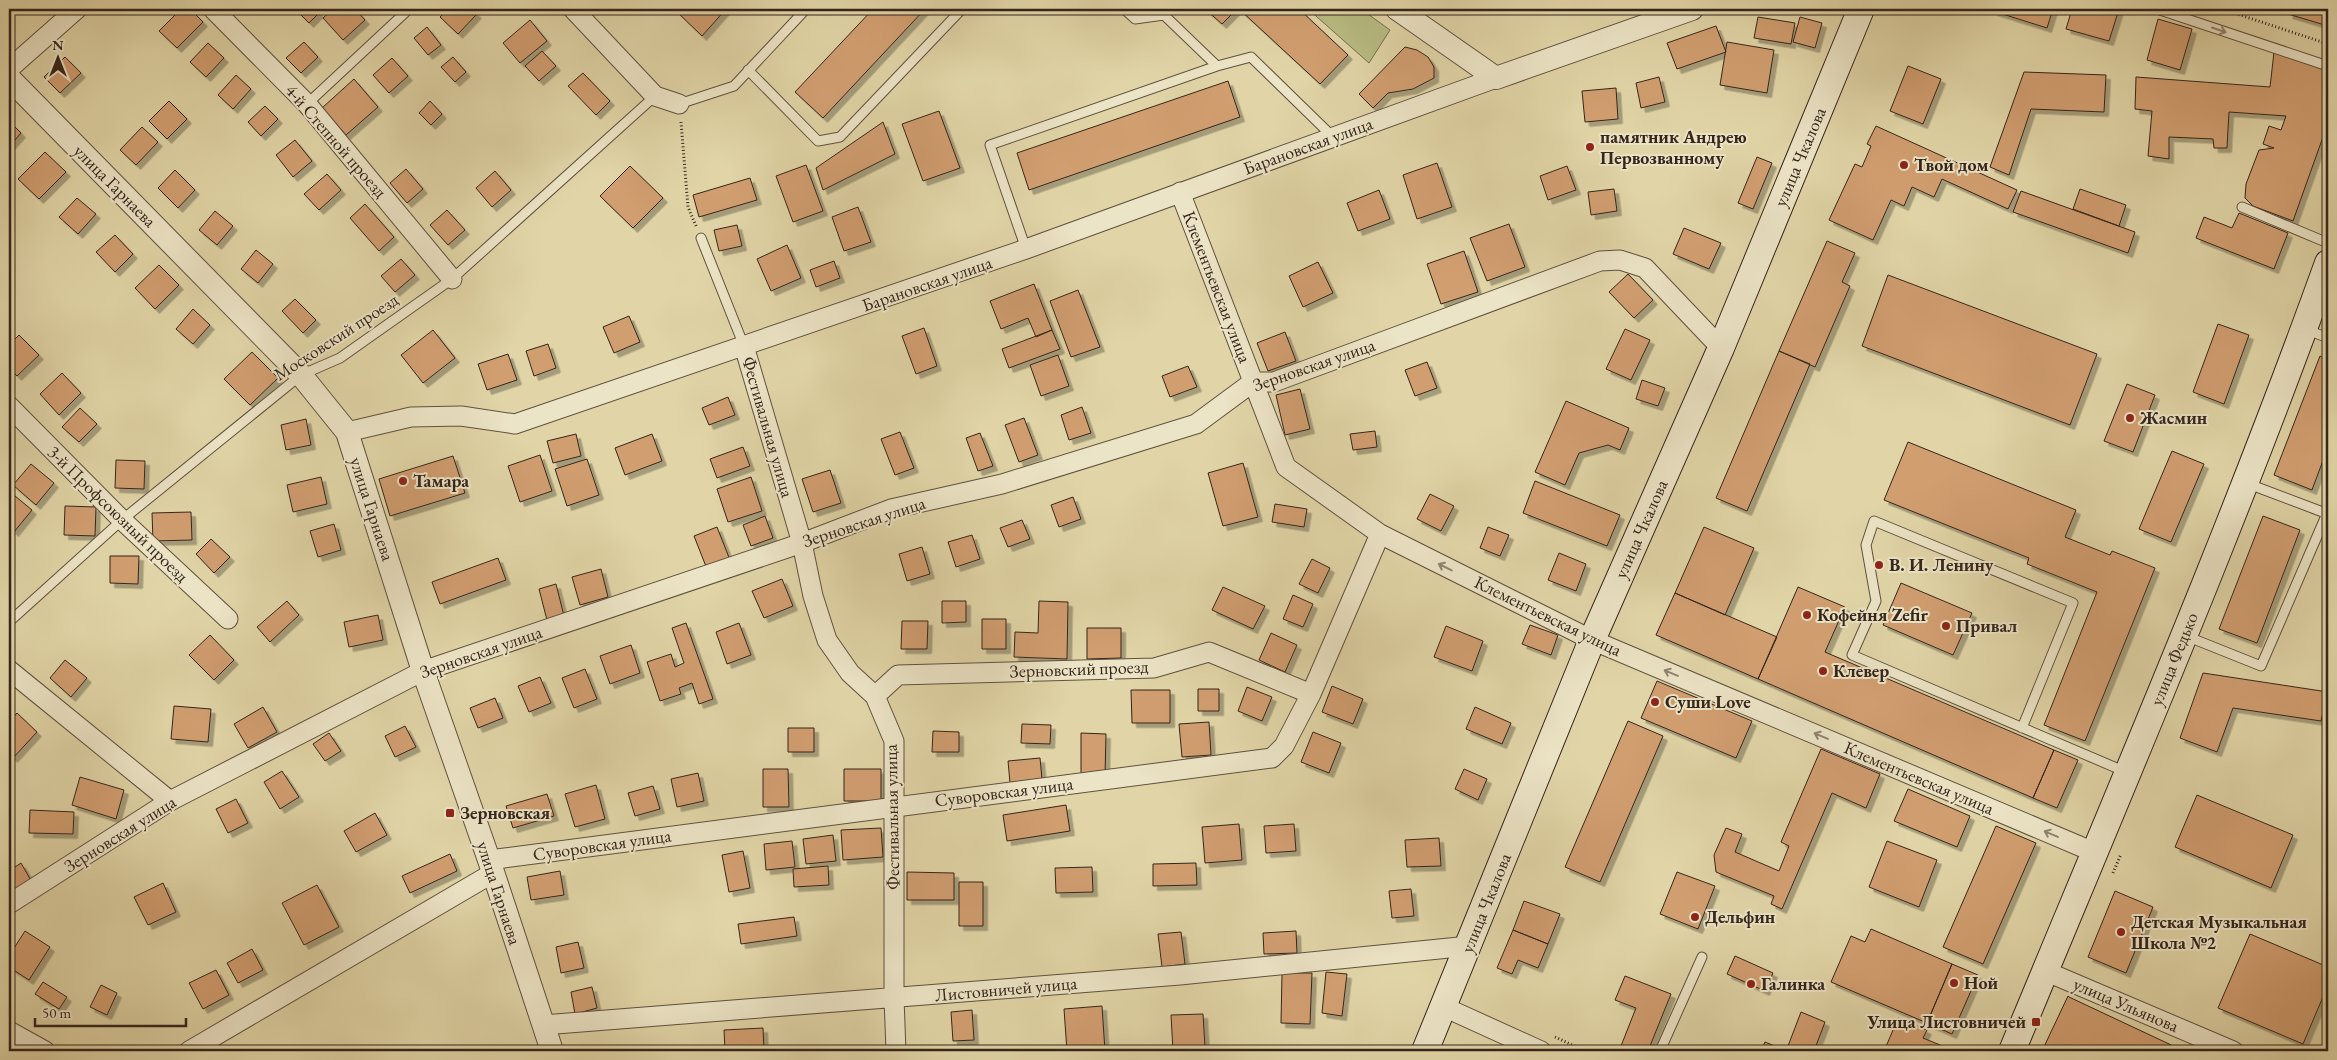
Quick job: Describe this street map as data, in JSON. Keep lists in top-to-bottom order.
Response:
{
  "streets": {
    "main road": ["улица Чкалова", "улица Федько"],
    "street": [
      "4-й Степной проезд",
      "Барановская улица",
      "улица Гарнаева",
      "Клементьевская улица",
      "Зерновская улица",
      "Фестивальная улица",
      "3-й Профсоюзный проезд",
      "Зерновский проезд",
      "Суворовская улица",
      "Листовничей улица",
      "улица Ульянова"
    ],
    "lane": ["Московский проезд"]
  },
  "crossings": [
    ["4-й Степной проезд", "Московский проезд"],
    ["Барановская улица", "улица Гарнаева"],
    ["Барановская улица", "Клементьевская улица"],
    ["Барановская улица", "Фестивальная улица"],
    ["улица Чкалова", "Клементьевская улица"],
    ["улица Чкалова", "Зерновская улица"],
    ["улица Чкалова", "Листовничей улица"],
    ["улица Гарнаева", "Московский проезд"],
    ["улица Гарнаева", "Зерновская улица"],
    ["улица Гарнаева", "Суворовская улица"],
    ["улица Гарнаева", "Листовничей улица"],
    ["Клементьевская улица", "Зерновская улица"],
    ["Клементьевская улица", "улица Федько"],
    ["Клементьевская улица", "Суворовская улица"],
    ["Московский проезд", "3-й Профсоюзный проезд"],
    ["Зерновская улица", "Фестивальная улица"],
    ["Фестивальная улица", "Зерновский проезд"],
    ["Фестивальная улица", "Суворовская улица"],
    ["Фестивальная улица", "Листовничей улица"],
    ["улица Федько", "улица Ульянова"],
    ["Зерновский проезд", "Суворовская улица"]
  ],
  "one_way": ["Клементьевская улица"],
  "places": {
    "other": [
      "памятник Андрею Первозванному",
      "Твой дом",
      "Жасмин",
      "Тамара",
      "В. И. Ленину",
      "Кофейня Zefir",
      "Привал",
      "Клевер",
      "Суши Love",
      "Дельфин",
      "Детская Музыкальная Школа №2",
      "Ной",
      "Галинка"
    ],
    "transit": ["Зерновская", "Улица Листовничей"]
  },
  "scale_bar": "50 m",
  "north": "top"
}
